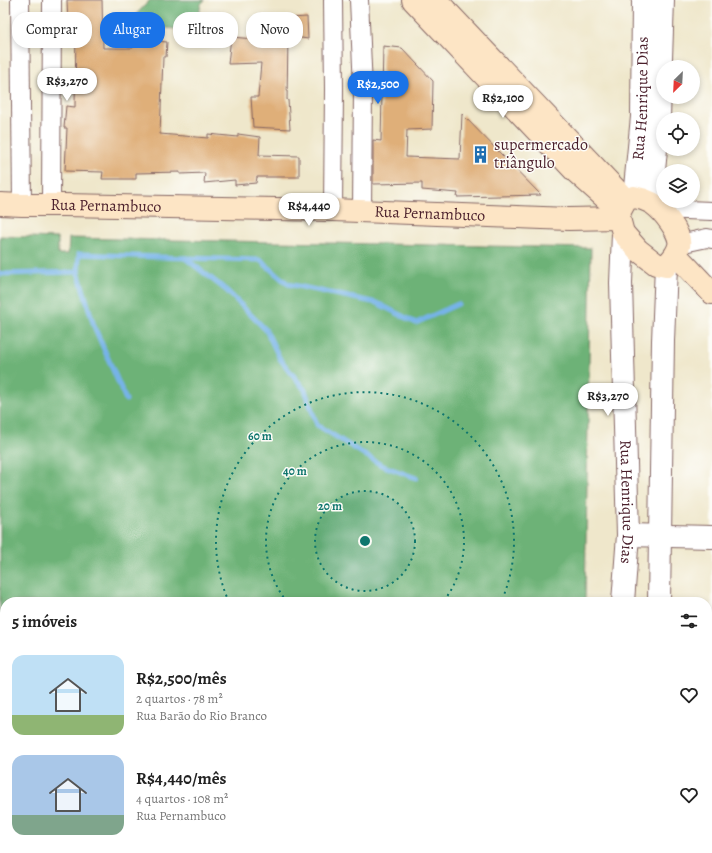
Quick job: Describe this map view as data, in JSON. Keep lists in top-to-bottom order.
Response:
{
  "streets": {
    "main road": ["Rua Pernambuco"],
    "street": ["Rua Henrique Dias"]
  },
  "crossings": [
    ["Rua Henrique Dias", "Rua Pernambuco"]
  ],
  "places": {
    "building": ["supermercado triângulo"]
  },
  "north": "bottom left",
  "page": {
    "chip": [
      "Comprar",
      "Alugar",
      "Filtros",
      "Novo"
    ],
    "price": [
      "R$3,270",
      "R$2,500",
      "R$2,100",
      "R$4,440",
      "R$3,270"
    ],
    "heading": "5 imóveis",
    "list": [
      {
        "name": "R$2,500/mês",
        "note": "2 quartos · 78 m² · Rua Barão do Rio Branco"
      },
      {
        "name": "R$4,440/mês",
        "note": "4 quartos · 108 m² · Rua Pernambuco"
      }
    ]
  },
  "rings": ["60 m", "40 m", "20 m"]
}
